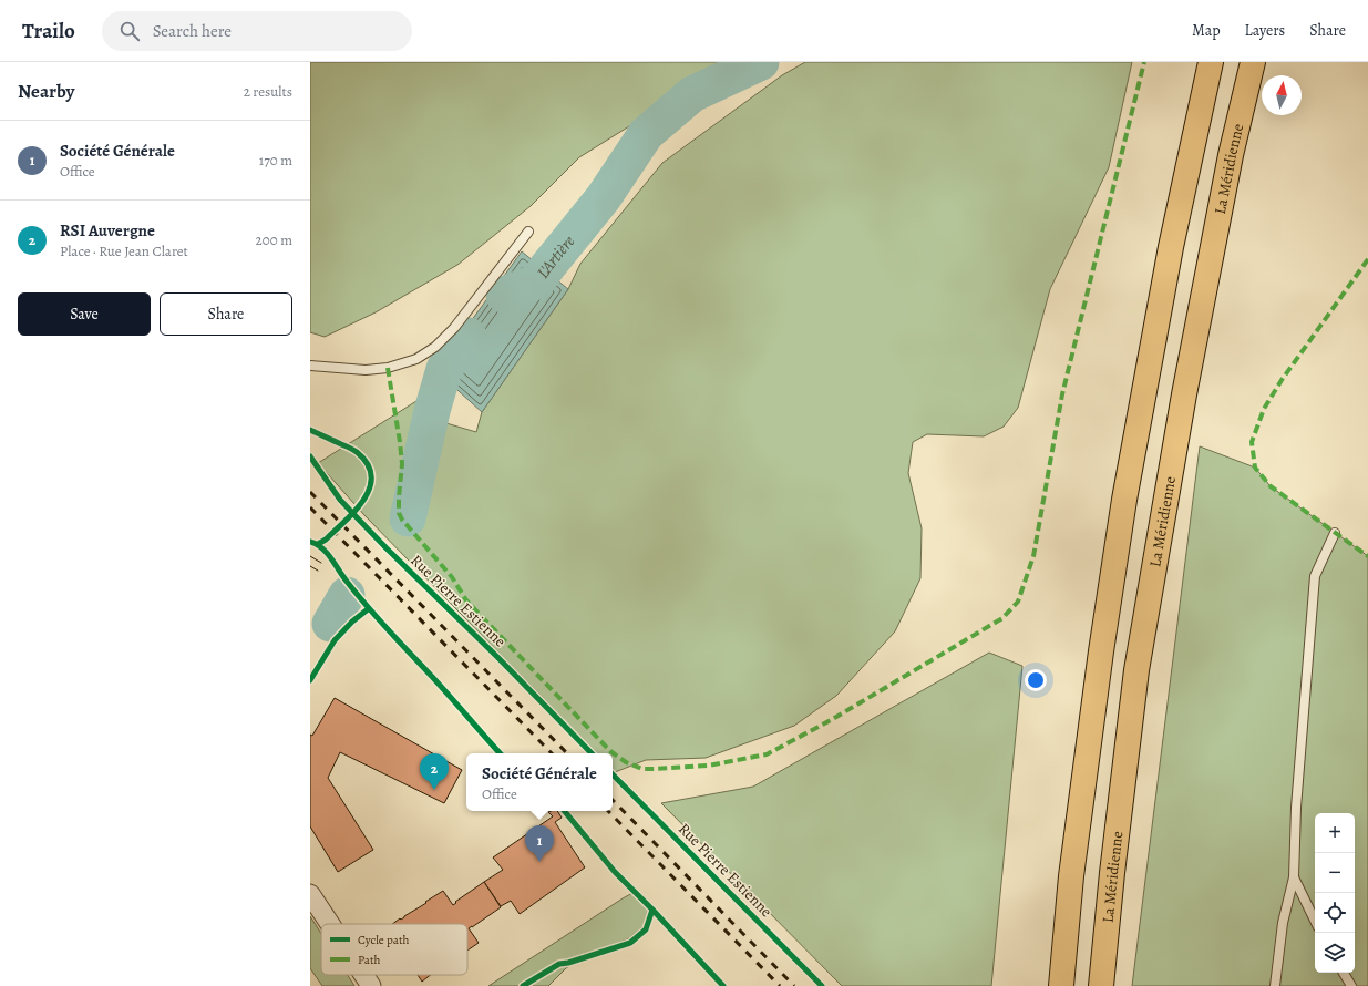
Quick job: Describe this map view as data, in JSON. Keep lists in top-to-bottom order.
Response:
{
  "streets": {
    "highway": ["La Méridienne"],
    "cycle path": ["Rue Pierre Estienne"]
  },
  "water": ["L'Artière"],
  "legend": ["Cycle path", "Path"],
  "north": "top",
  "page": {
    "header": "Trailo",
    "search": "Search here",
    "nav": ["Map", "Layers", "Share"],
    "heading": ["Nearby", "2 results"],
    "list": [
      {
        "mark": "1",
        "name": "Société Générale",
        "note": "Office",
        "value": "170 m"
      },
      {
        "mark": "2",
        "name": "RSI Auvergne",
        "note": "Place · Rue Jean Claret",
        "value": "200 m"
      }
    ],
    "buttons": ["Save", "Share"],
    "popup": ["Société Générale", "Office"],
    "pins": ["2", "1"],
    "map_buttons": ["+", "−"]
  }
}
